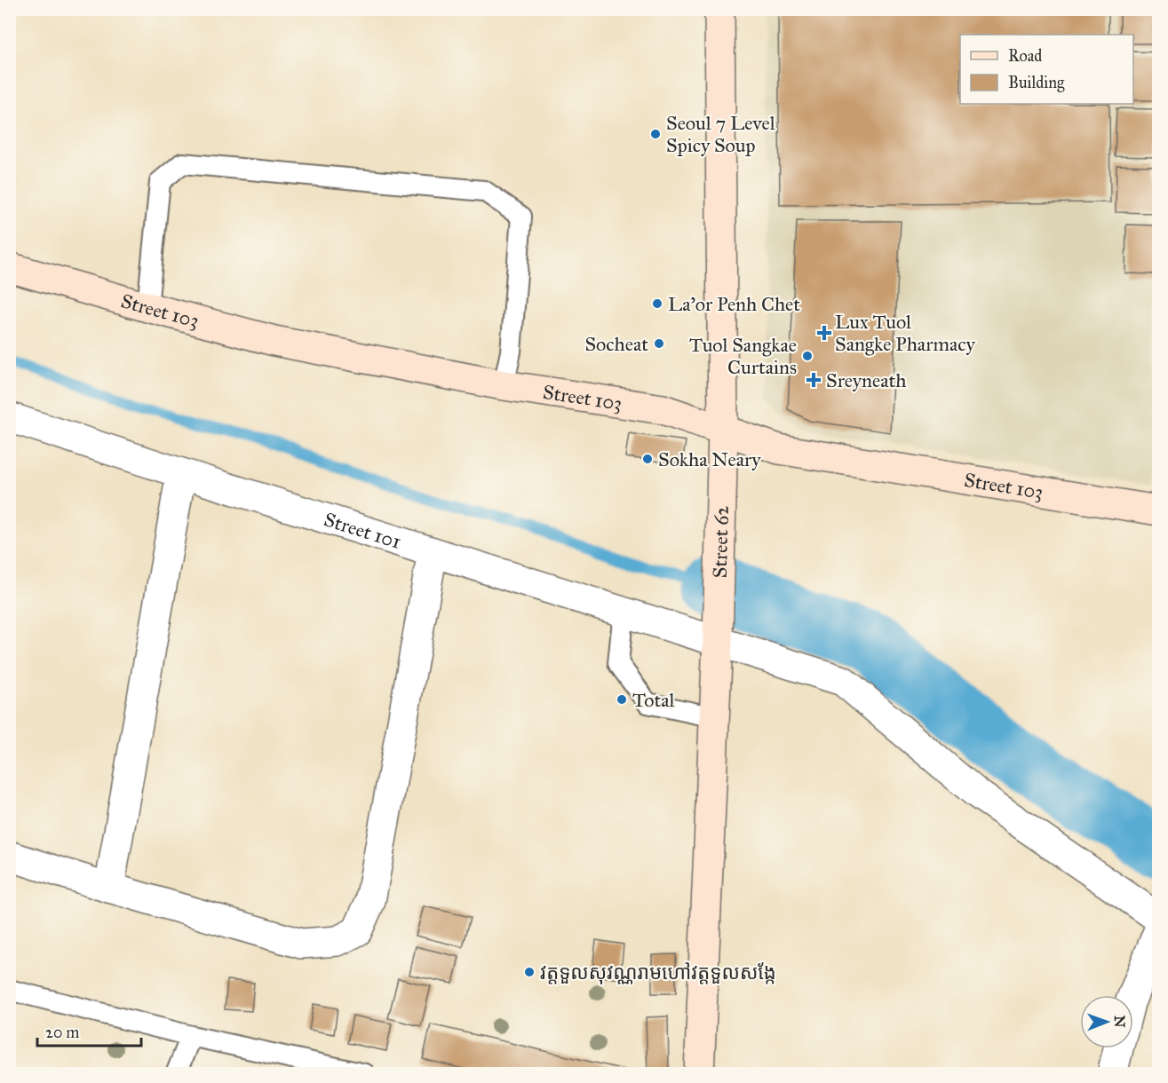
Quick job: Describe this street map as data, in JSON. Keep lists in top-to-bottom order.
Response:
{
  "streets": {
    "street": ["Street 103", "Street 101", "Street 62"]
  },
  "crossings": [
    ["Street 103", "Street 62"],
    ["Street 101", "Street 62"]
  ],
  "places": {
    "other": [
      "Seoul 7 Level Spicy Soup",
      "La'or Penh Chet",
      "Socheat",
      "Tuol Sangkae Curtains",
      "Sokha Neary",
      "Total",
      "វត្តទួលសុវណ្ណរាមហៅវត្តទួលសង្កែ"
    ],
    "health": ["Lux Tuol Sangke Pharmacy", "Sreyneath"]
  },
  "legend": ["Road", "Building"],
  "scale_bar": "20 m",
  "north": "right"
}
